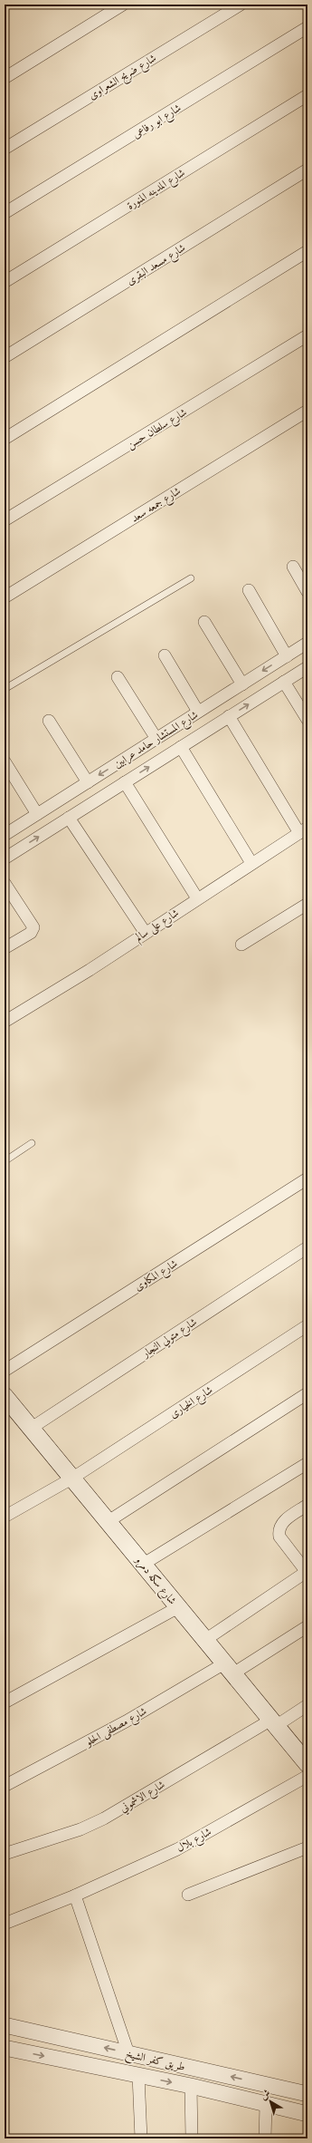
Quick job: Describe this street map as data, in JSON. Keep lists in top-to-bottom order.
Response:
{
  "streets": {
    "main road": ["شارع سكه دمرو"],
    "street": [
      "شارع ضريح الشعراوى",
      "شارع ابو رفاعى",
      "شارع المدينه المنورة",
      "شارع مسعد البقرى",
      "شارع سلطان حسن",
      "شارع جمعه سعد",
      "شارع المستشار حامد عرابين",
      "شارع على سالم",
      "شارع المكاوى",
      "شارع متولي النجار",
      "شارع الخيارى",
      "شارع مصطفى الحلو",
      "شارع الاشموني",
      "شارع بلال",
      "طريق كفر الشيخ"
    ]
  },
  "crossings": [
    ["شارع متولي النجار", "شارع سكه دمرو"],
    ["شارع الخيارى", "شارع سكه دمرو"],
    ["شارع سكه دمرو", "شارع مصطفى الحلو"],
    ["شارع سكه دمرو", "شارع الاشموني"]
  ],
  "north": "top left"
}
